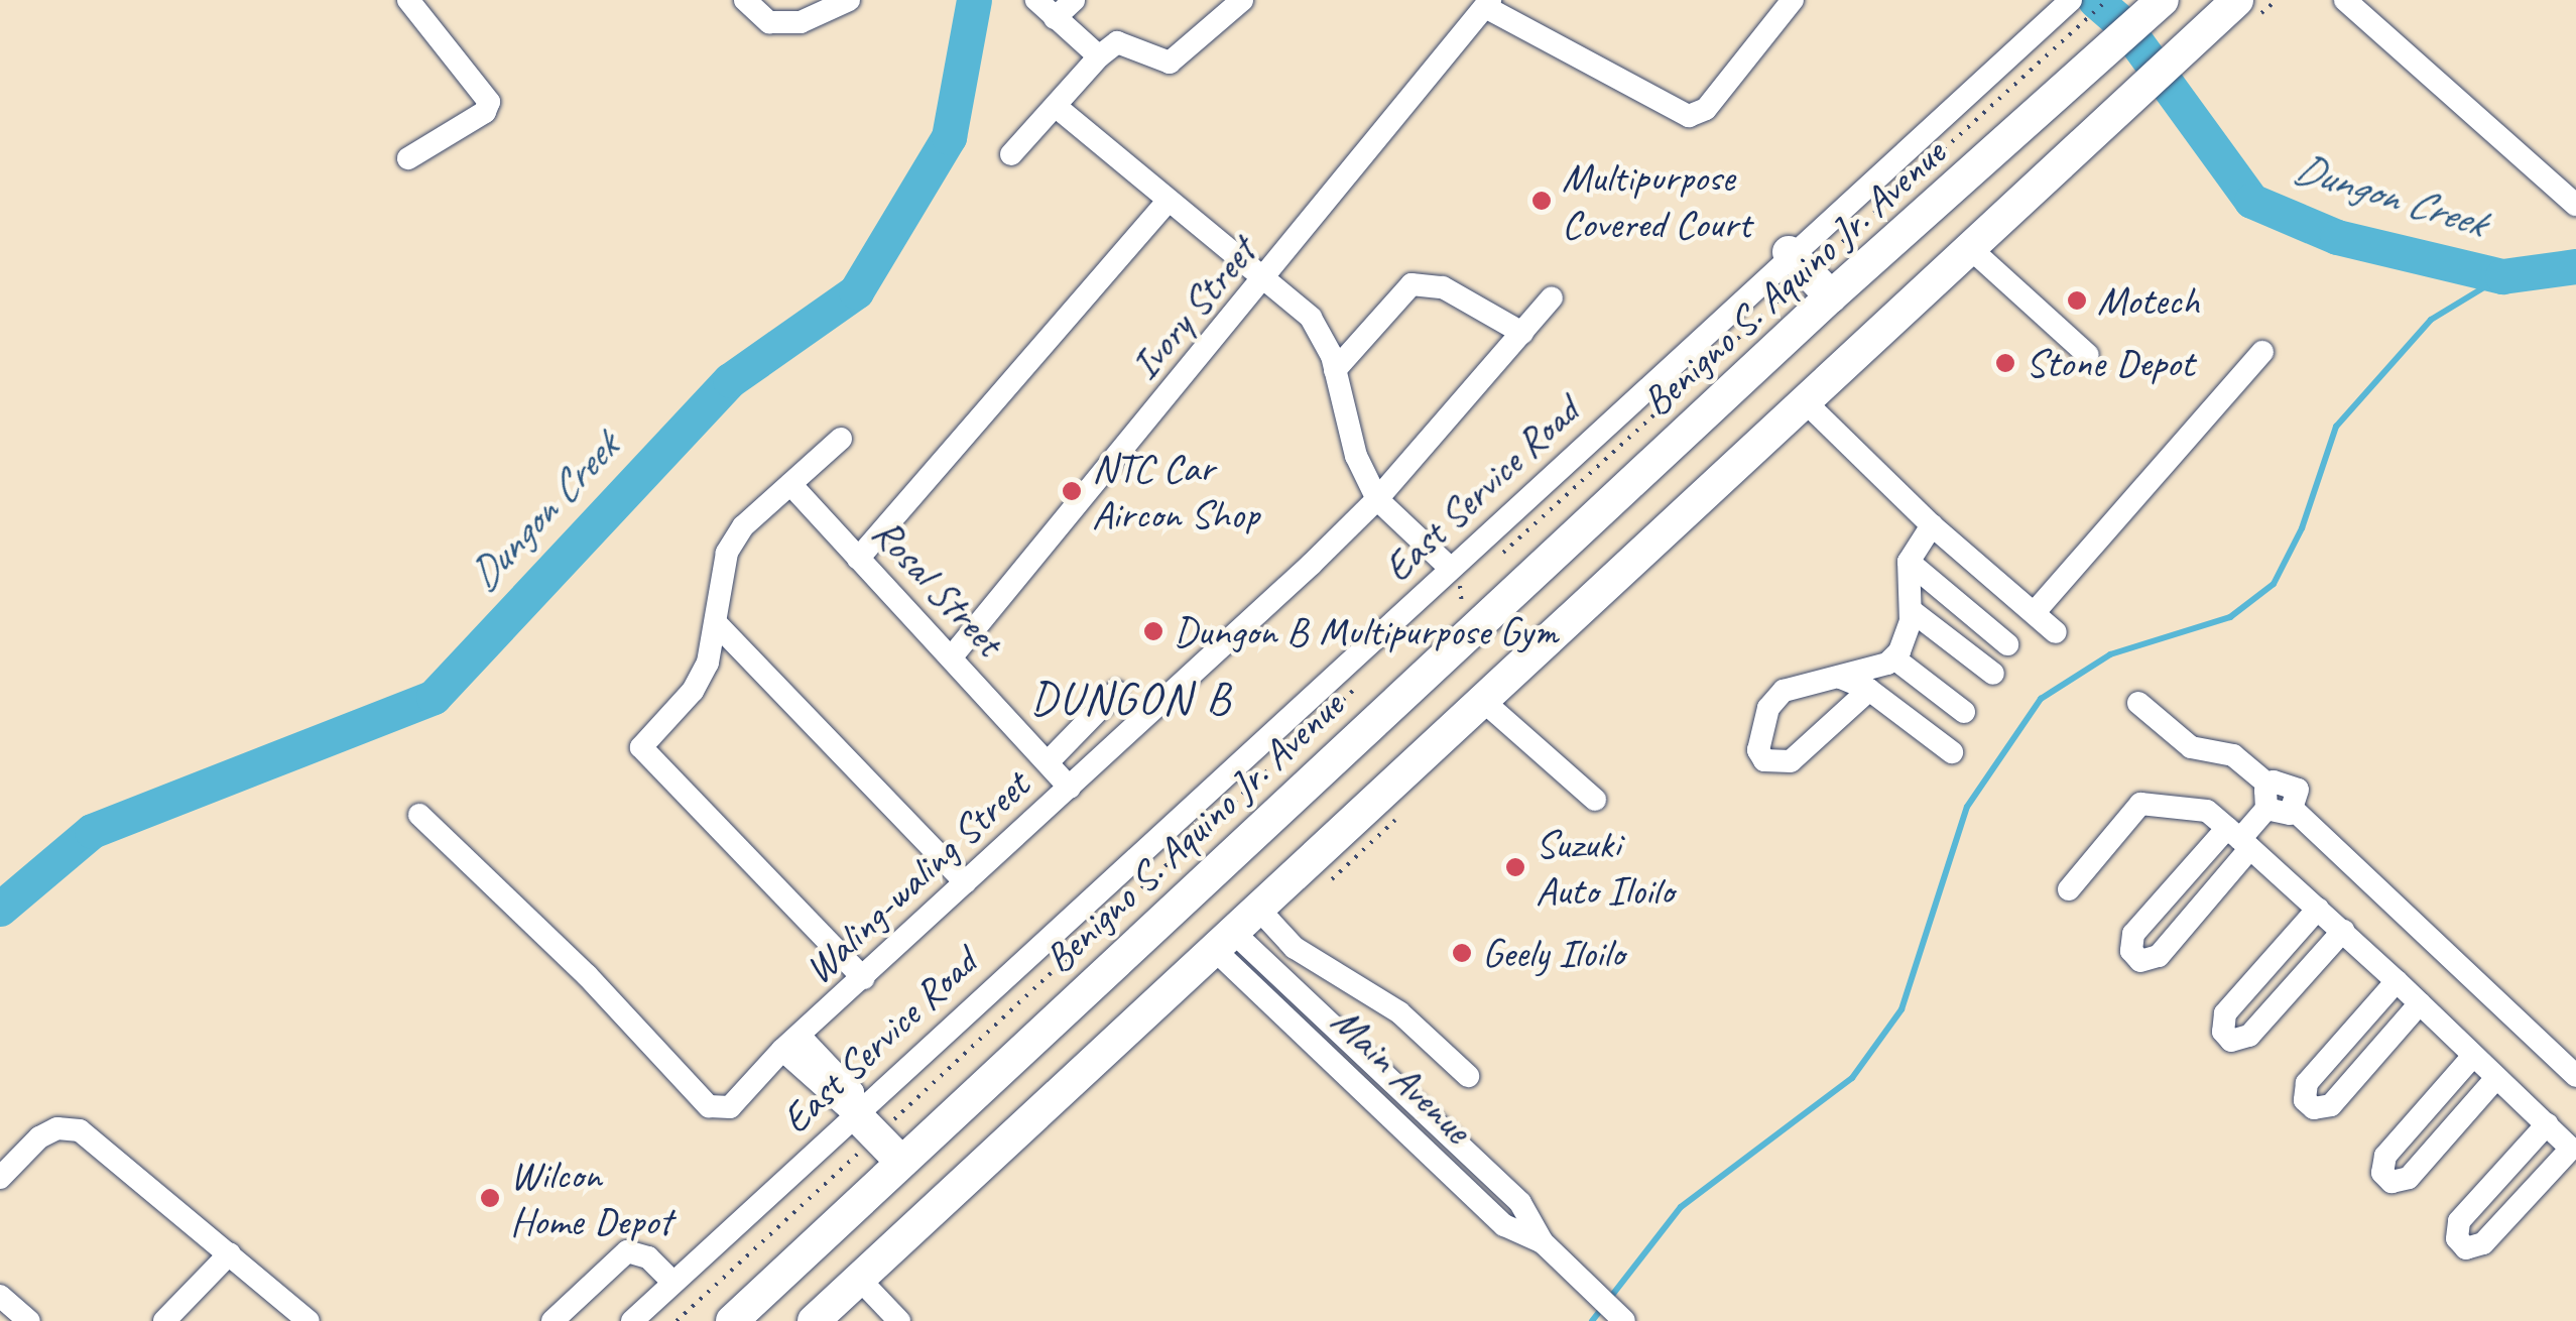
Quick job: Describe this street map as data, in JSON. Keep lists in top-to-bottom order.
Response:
{
  "streets": {
    "highway": ["Benigno S. Aquino Jr. Avenue"],
    "street": [
      "Ivory Street",
      "East Service Road",
      "Rosal Street",
      "Waling-waling Street",
      "Main Avenue"
    ]
  },
  "crossings": [
    ["Benigno S. Aquino Jr. Avenue", "East Service Road"],
    ["Ivory Street", "Rosal Street"],
    ["Rosal Street", "Waling-waling Street"]
  ],
  "districts": ["DUNGON B"],
  "water": ["Dungon Creek"],
  "places": [
    "Multipurpose Covered Court",
    "Motech",
    "Stone Depot",
    "NTC Car Aircon Shop",
    "Dungon B Multipurpose Gym",
    "Suzuki Auto Iloilo",
    "Geely Iloilo",
    "Wilcon Home Depot"
  ]
}
